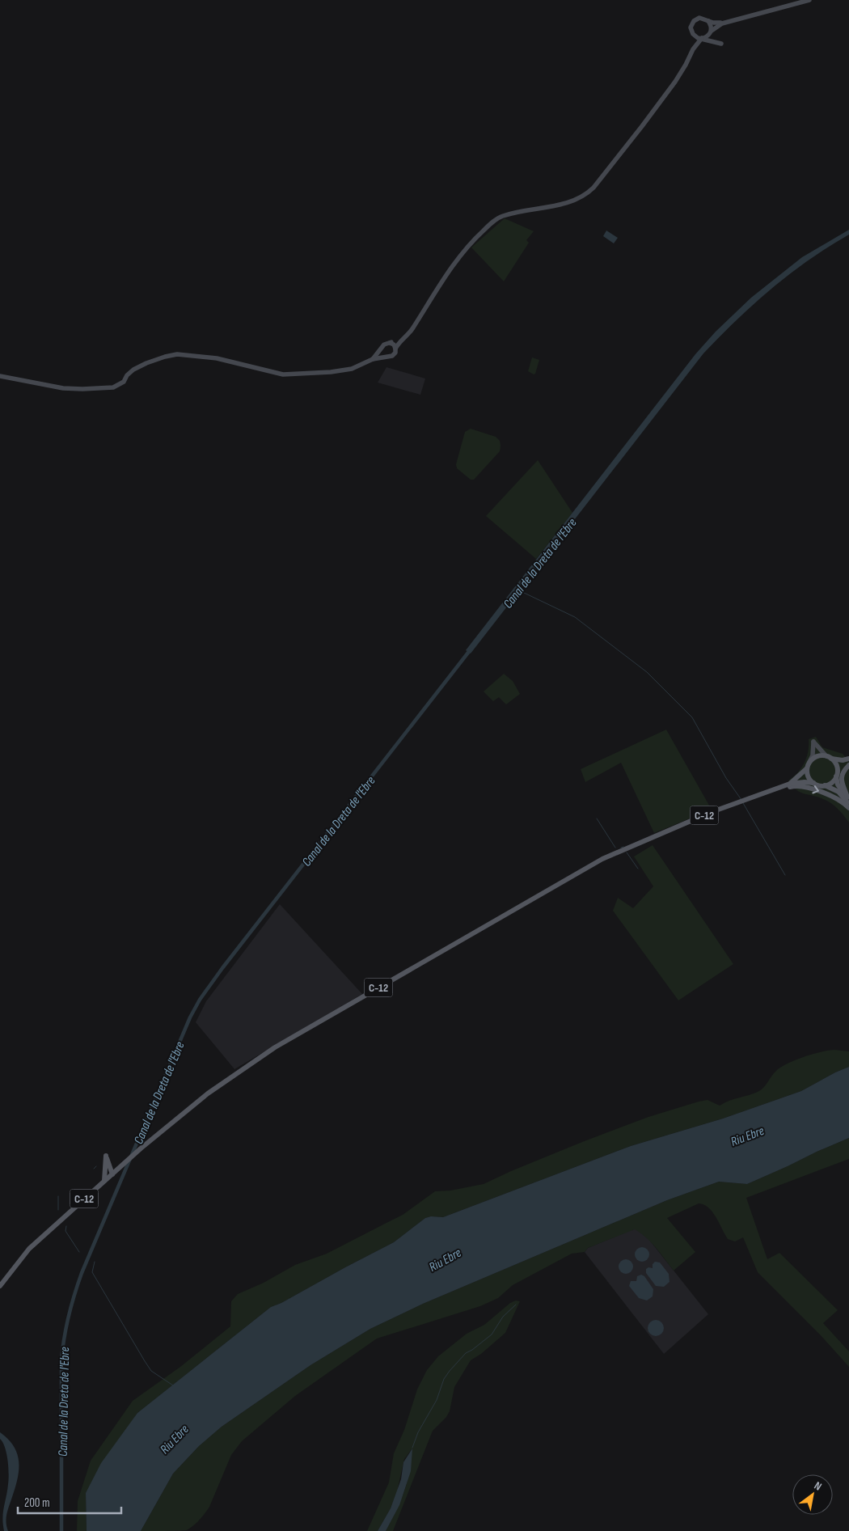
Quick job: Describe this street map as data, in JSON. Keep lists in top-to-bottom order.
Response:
{
  "streets": {
    "main road": ["C-12"]
  },
  "water": ["Canal de la Dreta de l'Ebre", "Riu Ebre"],
  "scale_bar": "200 m",
  "north": "top right"
}
